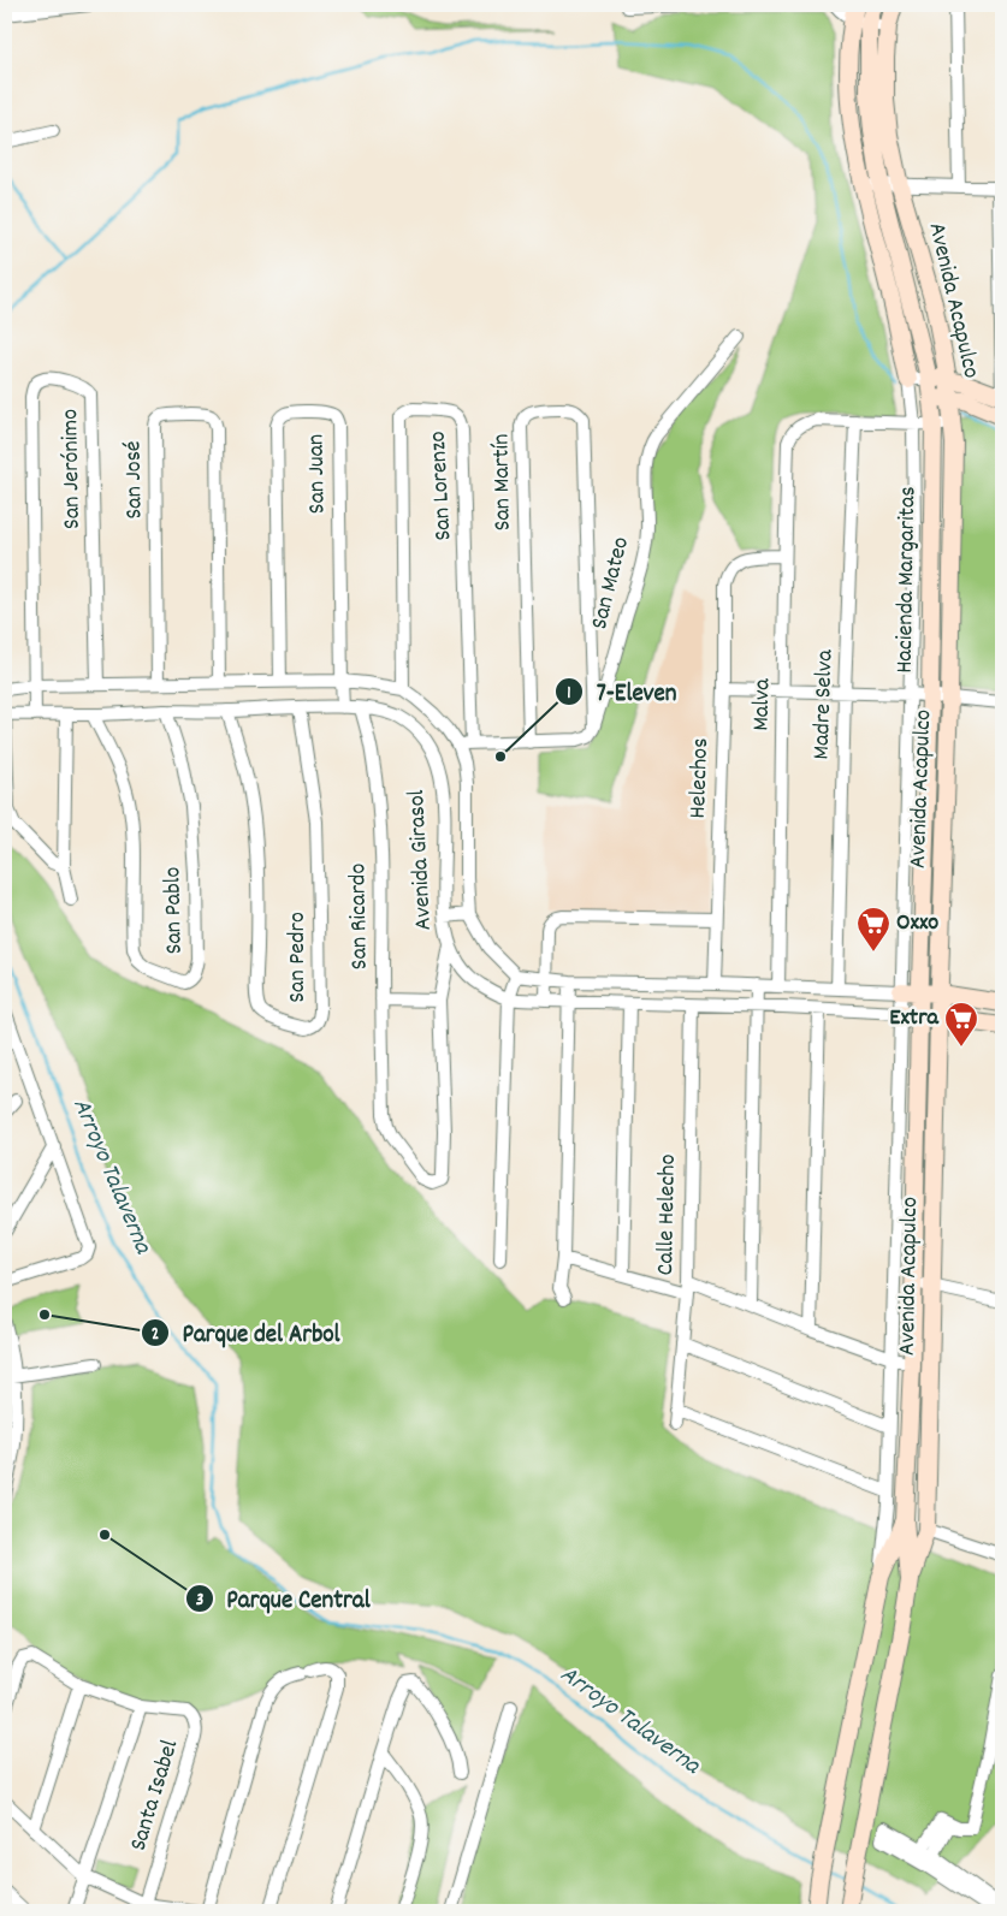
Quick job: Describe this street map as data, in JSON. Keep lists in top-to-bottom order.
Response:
{
  "streets": {
    "street": [
      "Avenida Acapulco",
      "San Jerónimo",
      "San Juan",
      "San José",
      "San Martín",
      "San Lorenzo",
      "Hacienda Margaritas",
      "San Mateo",
      "Malva",
      "Madre Selva",
      "Helechos",
      "Avenida Girasol",
      "San Pablo",
      "San Ricardo",
      "San Pedro",
      "Calle Helecho",
      "Santa Isabel"
    ]
  },
  "crossings": [
    ["Avenida Acapulco", "Hacienda Margaritas"],
    ["Avenida Acapulco", "Avenida Girasol"],
    ["San Jerónimo", "Avenida Girasol"],
    ["San Juan", "Avenida Girasol"],
    ["San José", "Avenida Girasol"],
    ["San Martín", "San Mateo"],
    ["San Lorenzo", "Avenida Girasol"],
    ["Hacienda Margaritas", "Avenida Girasol"],
    ["Malva", "Madre Selva"],
    ["Malva", "Helechos"],
    ["Avenida Girasol", "San Pablo"],
    ["Avenida Girasol", "San Ricardo"],
    ["Avenida Girasol", "San Pedro"],
    ["Avenida Girasol", "Calle Helecho"]
  ],
  "water": ["Arroyo Talaverna"],
  "places": {
    "other": ["7-Eleven", "Parque del Arbol", "Parque Central"],
    "supermarket": ["Oxxo", "Extra"]
  }
}
